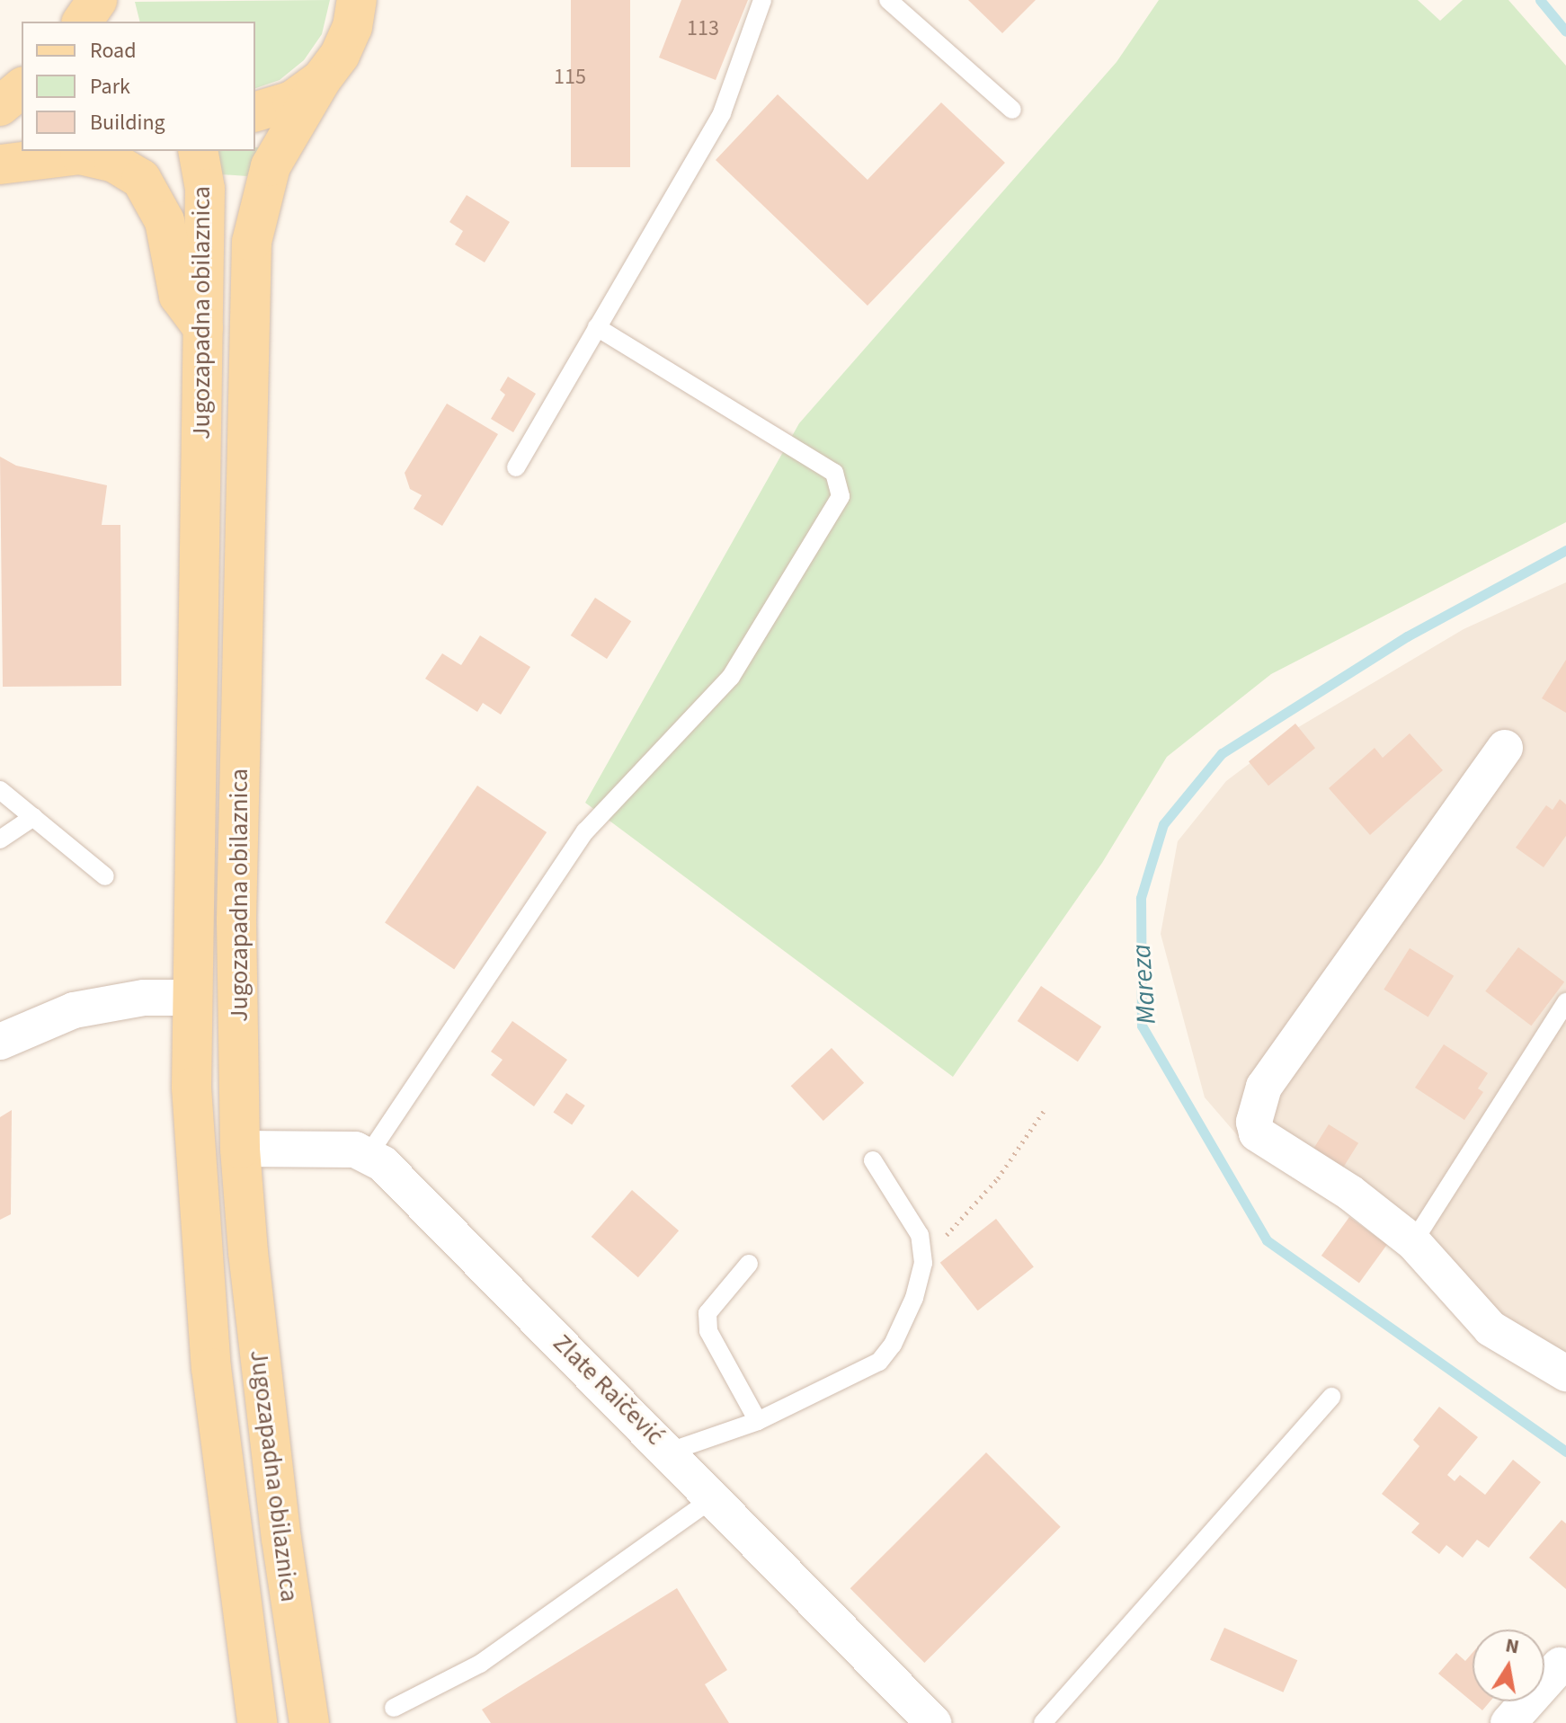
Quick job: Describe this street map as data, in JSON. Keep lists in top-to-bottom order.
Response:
{
  "streets": {
    "main road": ["Jugozapadna obilaznica"],
    "street": ["Zlate Raičević"]
  },
  "crossings": [
    ["Jugozapadna obilaznica", "Zlate Raičević"]
  ],
  "water": ["Mareza"],
  "house_numbers": ["113", "115"],
  "legend": ["Road", "Park", "Building"],
  "north": "top"
}
